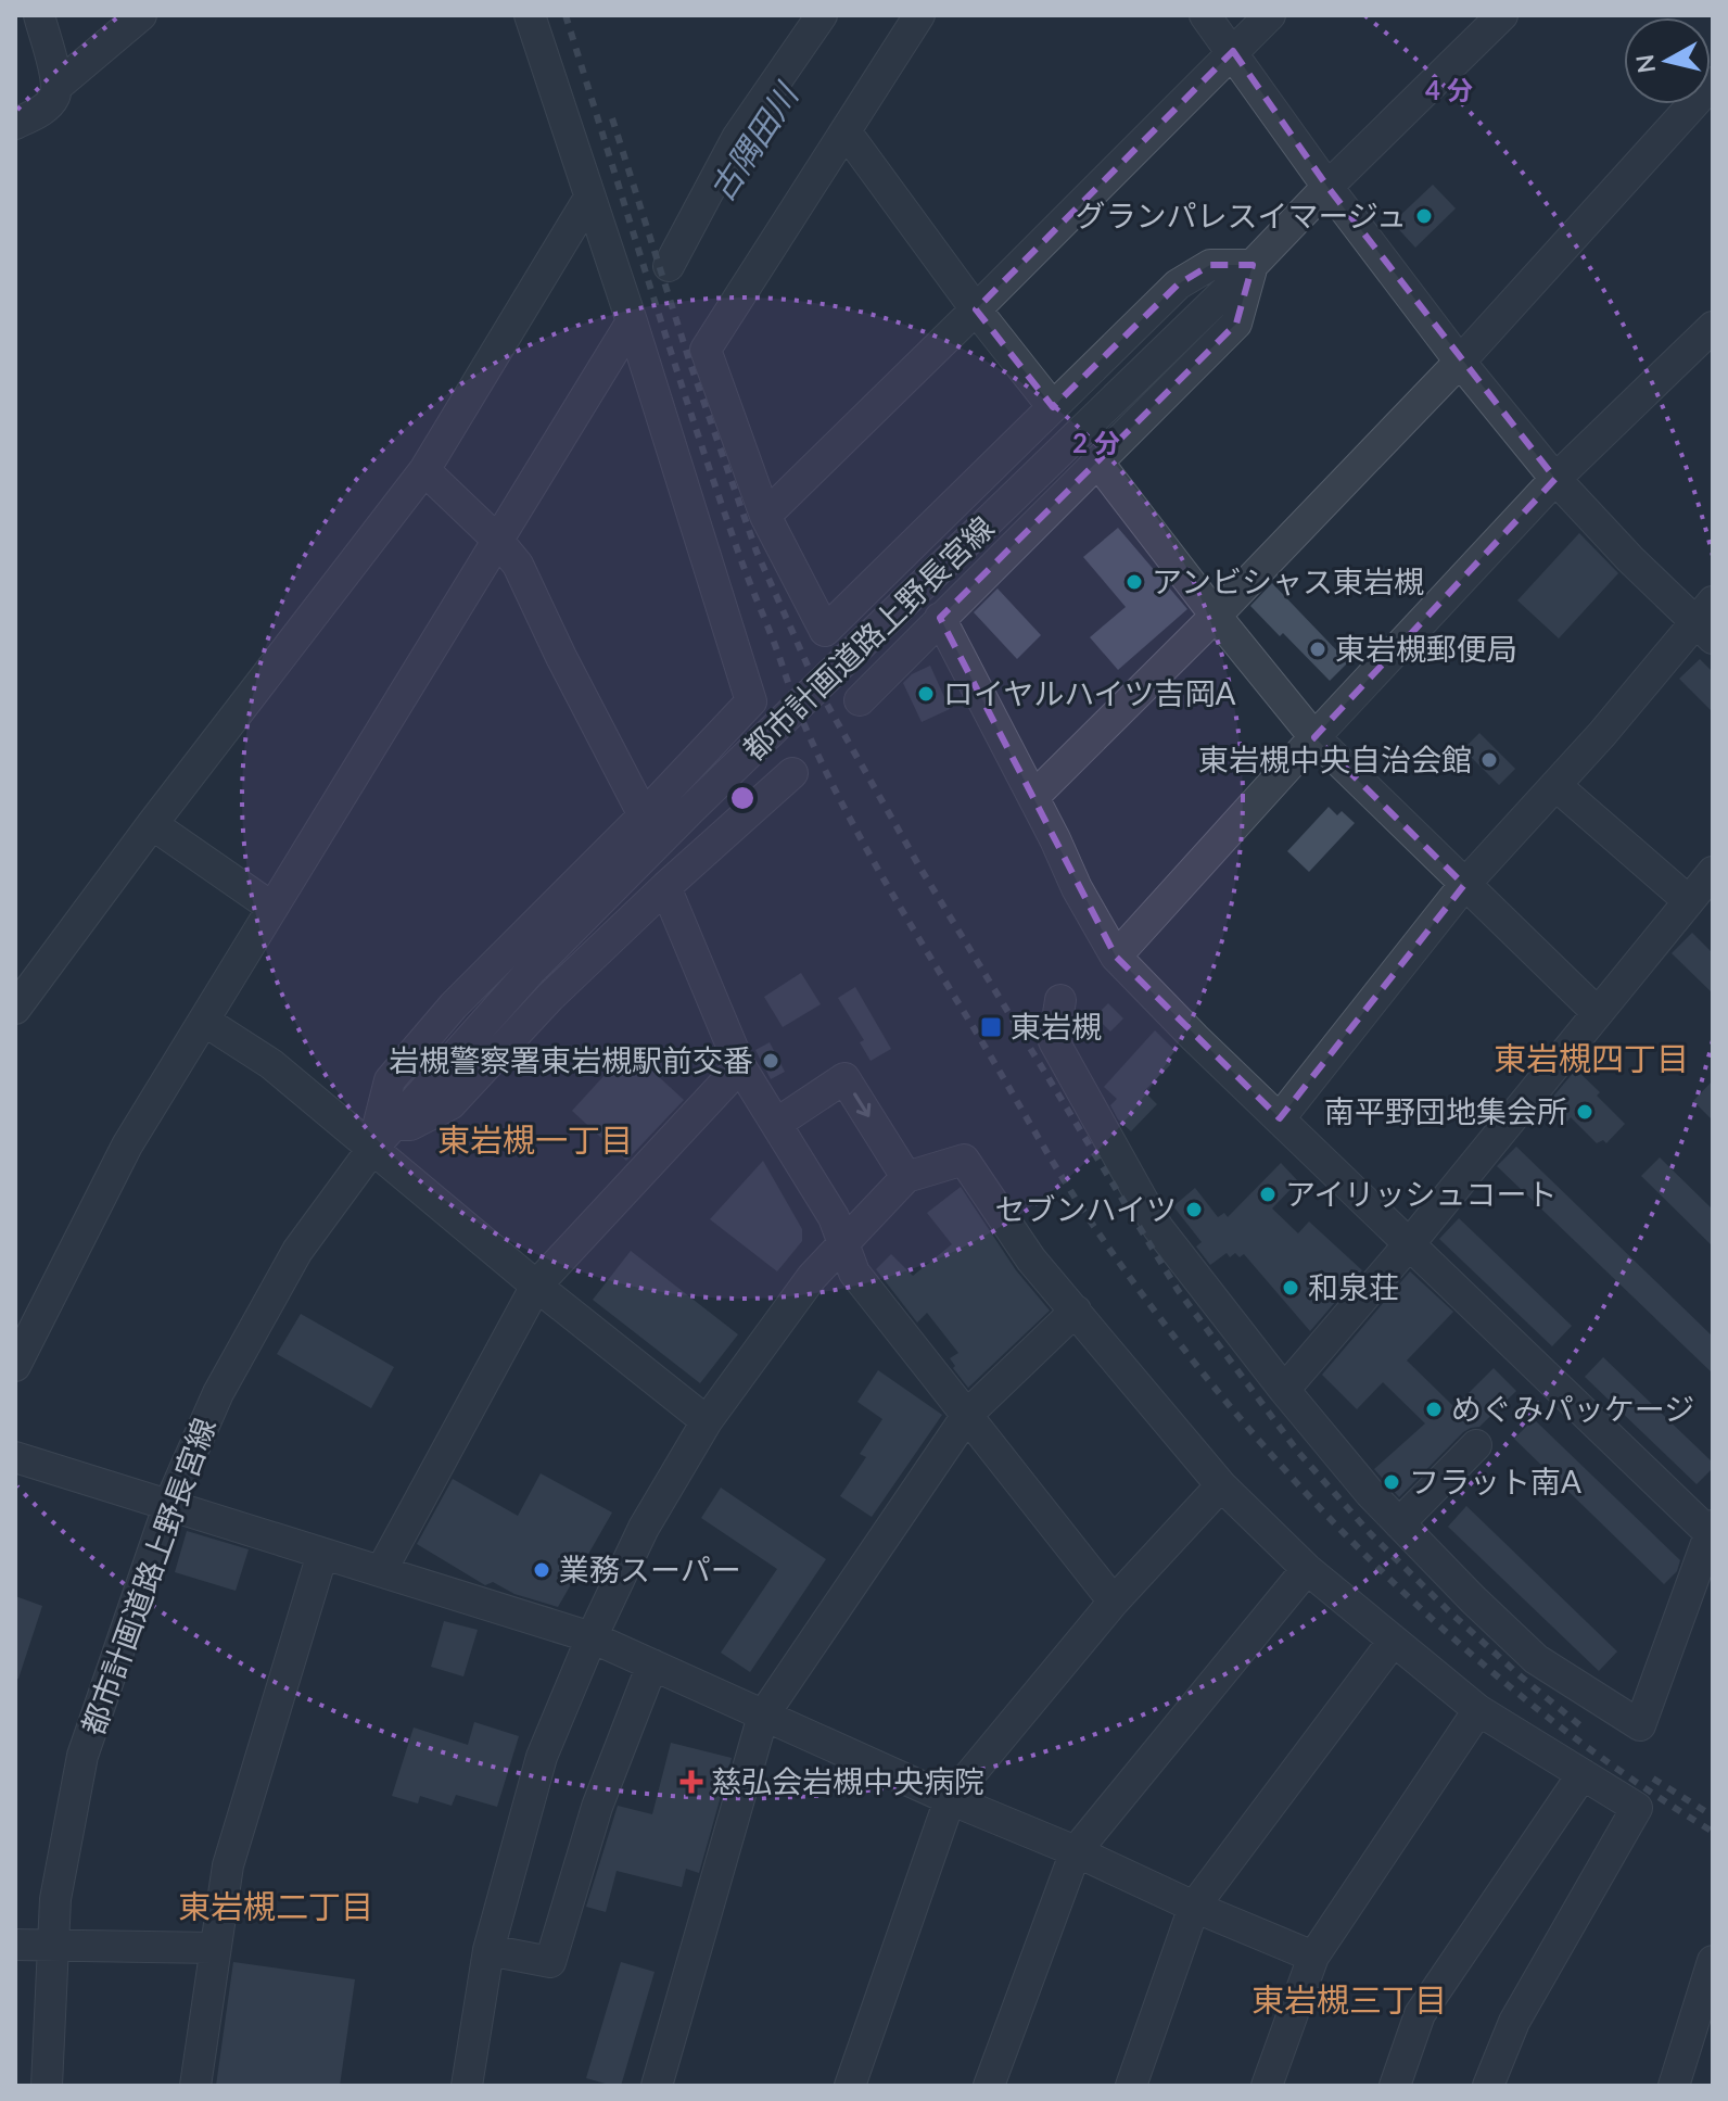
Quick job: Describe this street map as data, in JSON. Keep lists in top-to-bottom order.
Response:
{
  "streets": {
    "street": ["都市計画道路上野長宮線"]
  },
  "districts": [
    "東岩槻四丁目",
    "東岩槻一丁目",
    "東岩槻二丁目",
    "東岩槻三丁目"
  ],
  "water": ["古隅田川"],
  "places": {
    "other": [
      "グランパレスイマージュ",
      "アンビシャス東岩槻",
      "東岩槻郵便局",
      "ロイヤルハイツ吉岡A",
      "東岩槻中央自治会館",
      "岩槻警察署東岩槻駅前交番",
      "南平野団地集会所",
      "アイリッシュコート",
      "セブンハイツ",
      "和泉荘",
      "めぐみパッケージ",
      "フラット南A",
      "業務スーパー"
    ],
    "transit": ["東岩槻"],
    "health": ["慈弘会岩槻中央病院"]
  },
  "north": "left",
  "rings": ["4 分", "2 分"]
}
